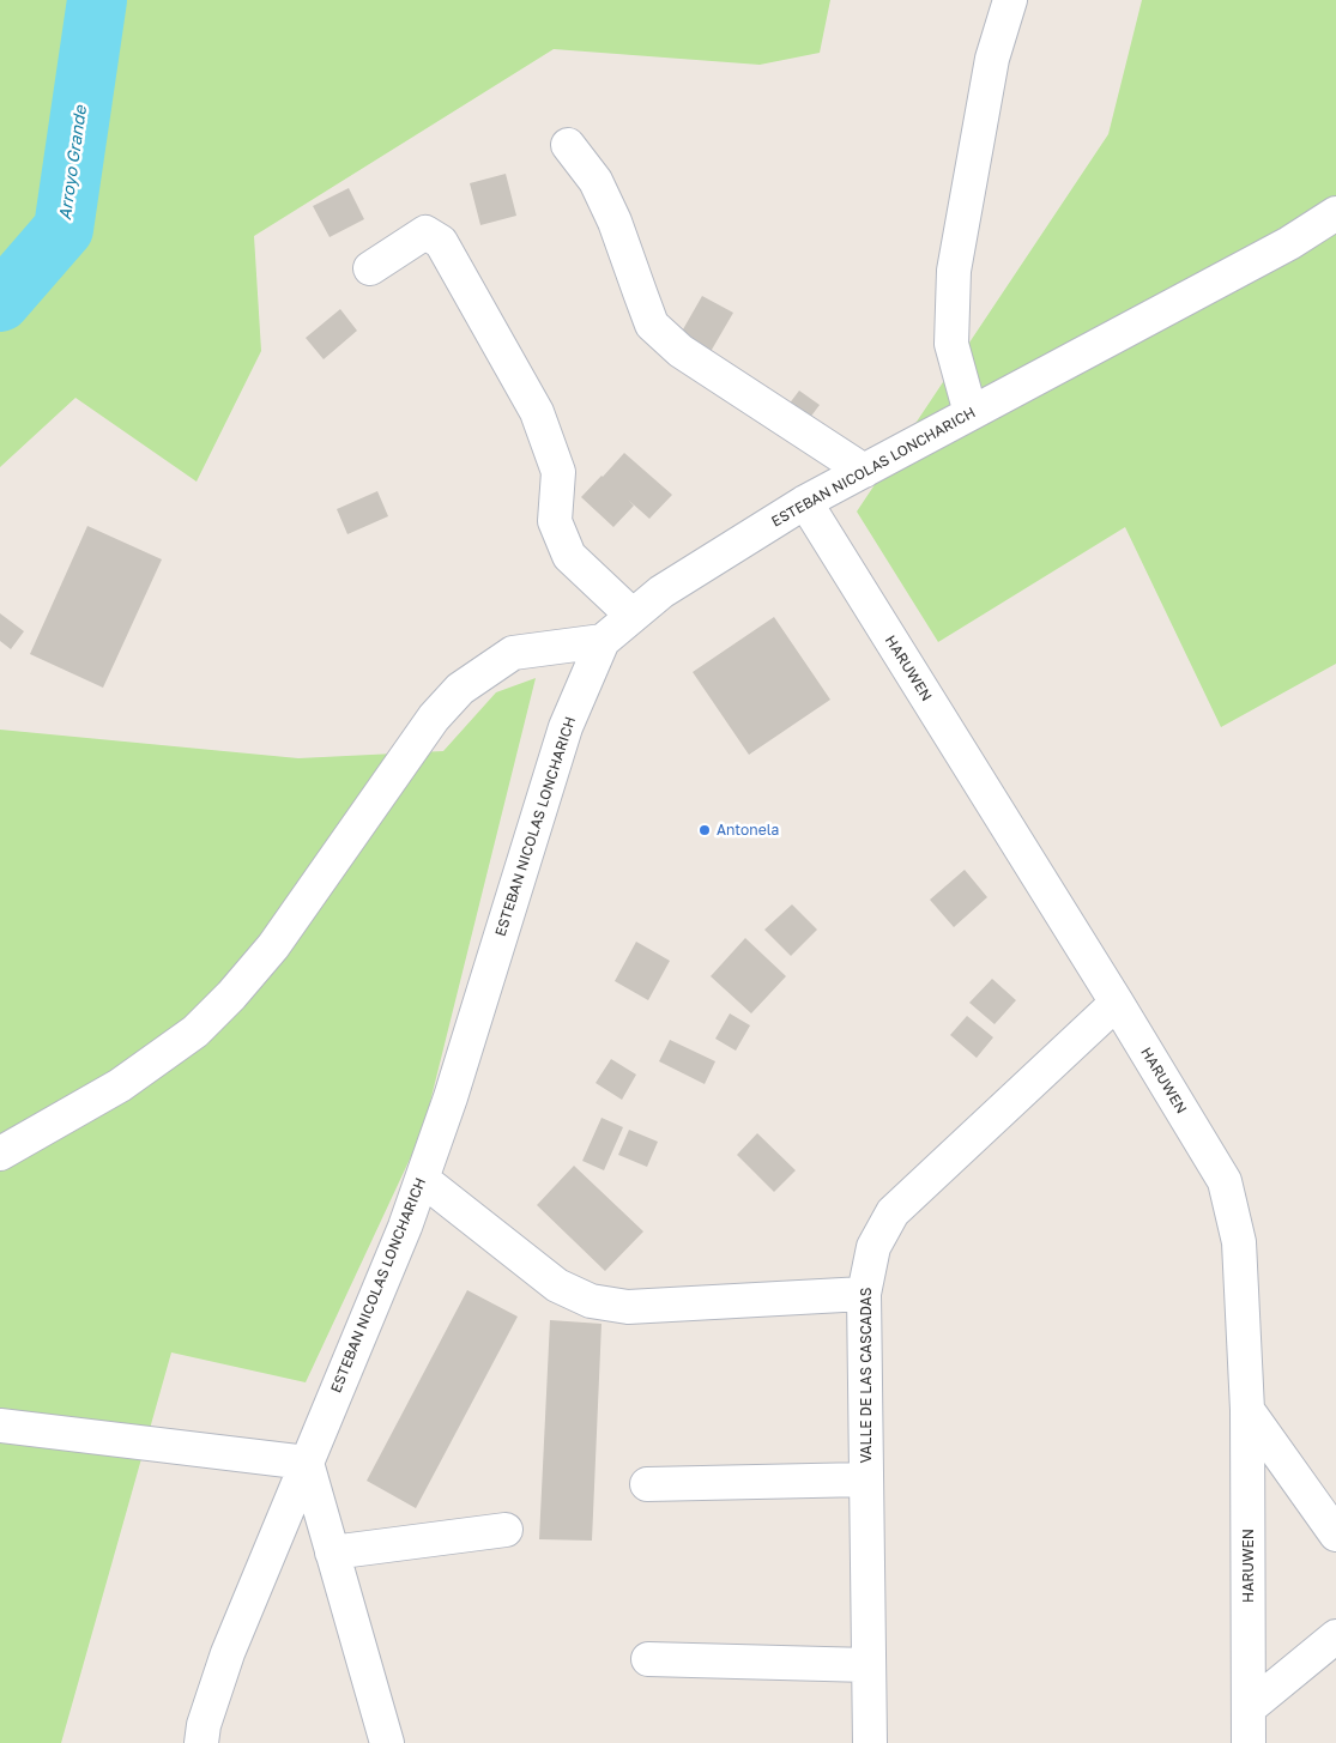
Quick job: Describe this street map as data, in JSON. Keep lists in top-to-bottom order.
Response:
{
  "streets": {
    "street": ["ESTEBAN NICOLAS LONCHARICH", "HARUWEN", "VALLE DE LAS CASCADAS"]
  },
  "crossings": [
    ["ESTEBAN NICOLAS LONCHARICH", "HARUWEN"],
    ["HARUWEN", "VALLE DE LAS CASCADAS"]
  ],
  "water": ["Arroyo Grande"],
  "places": ["Antonela"]
}
